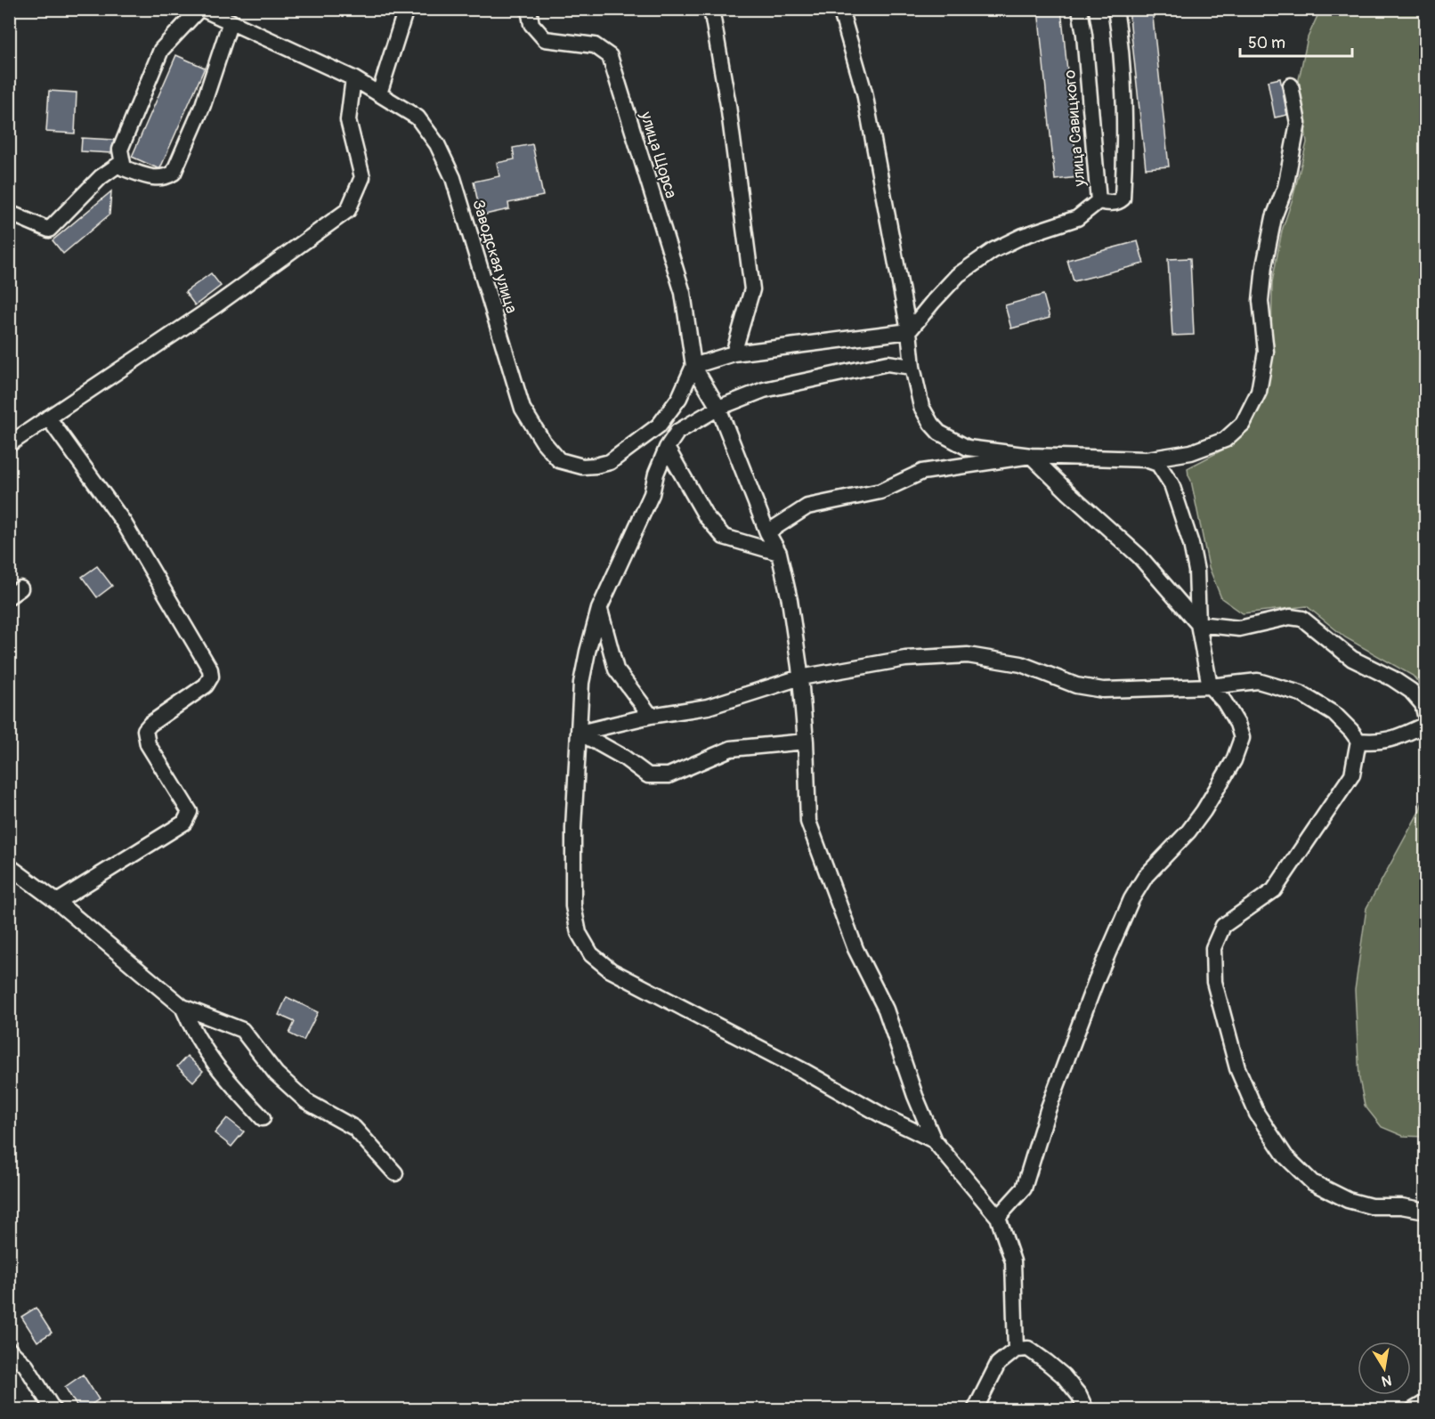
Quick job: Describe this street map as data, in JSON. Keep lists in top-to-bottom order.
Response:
{
  "streets": {
    "street": ["улица Савицкого", "улица Щорса", "Заводская улица"]
  },
  "crossings": [
    ["улица Щорса", "Заводская улица"]
  ],
  "scale_bar": "50 m",
  "north": "bottom"
}
